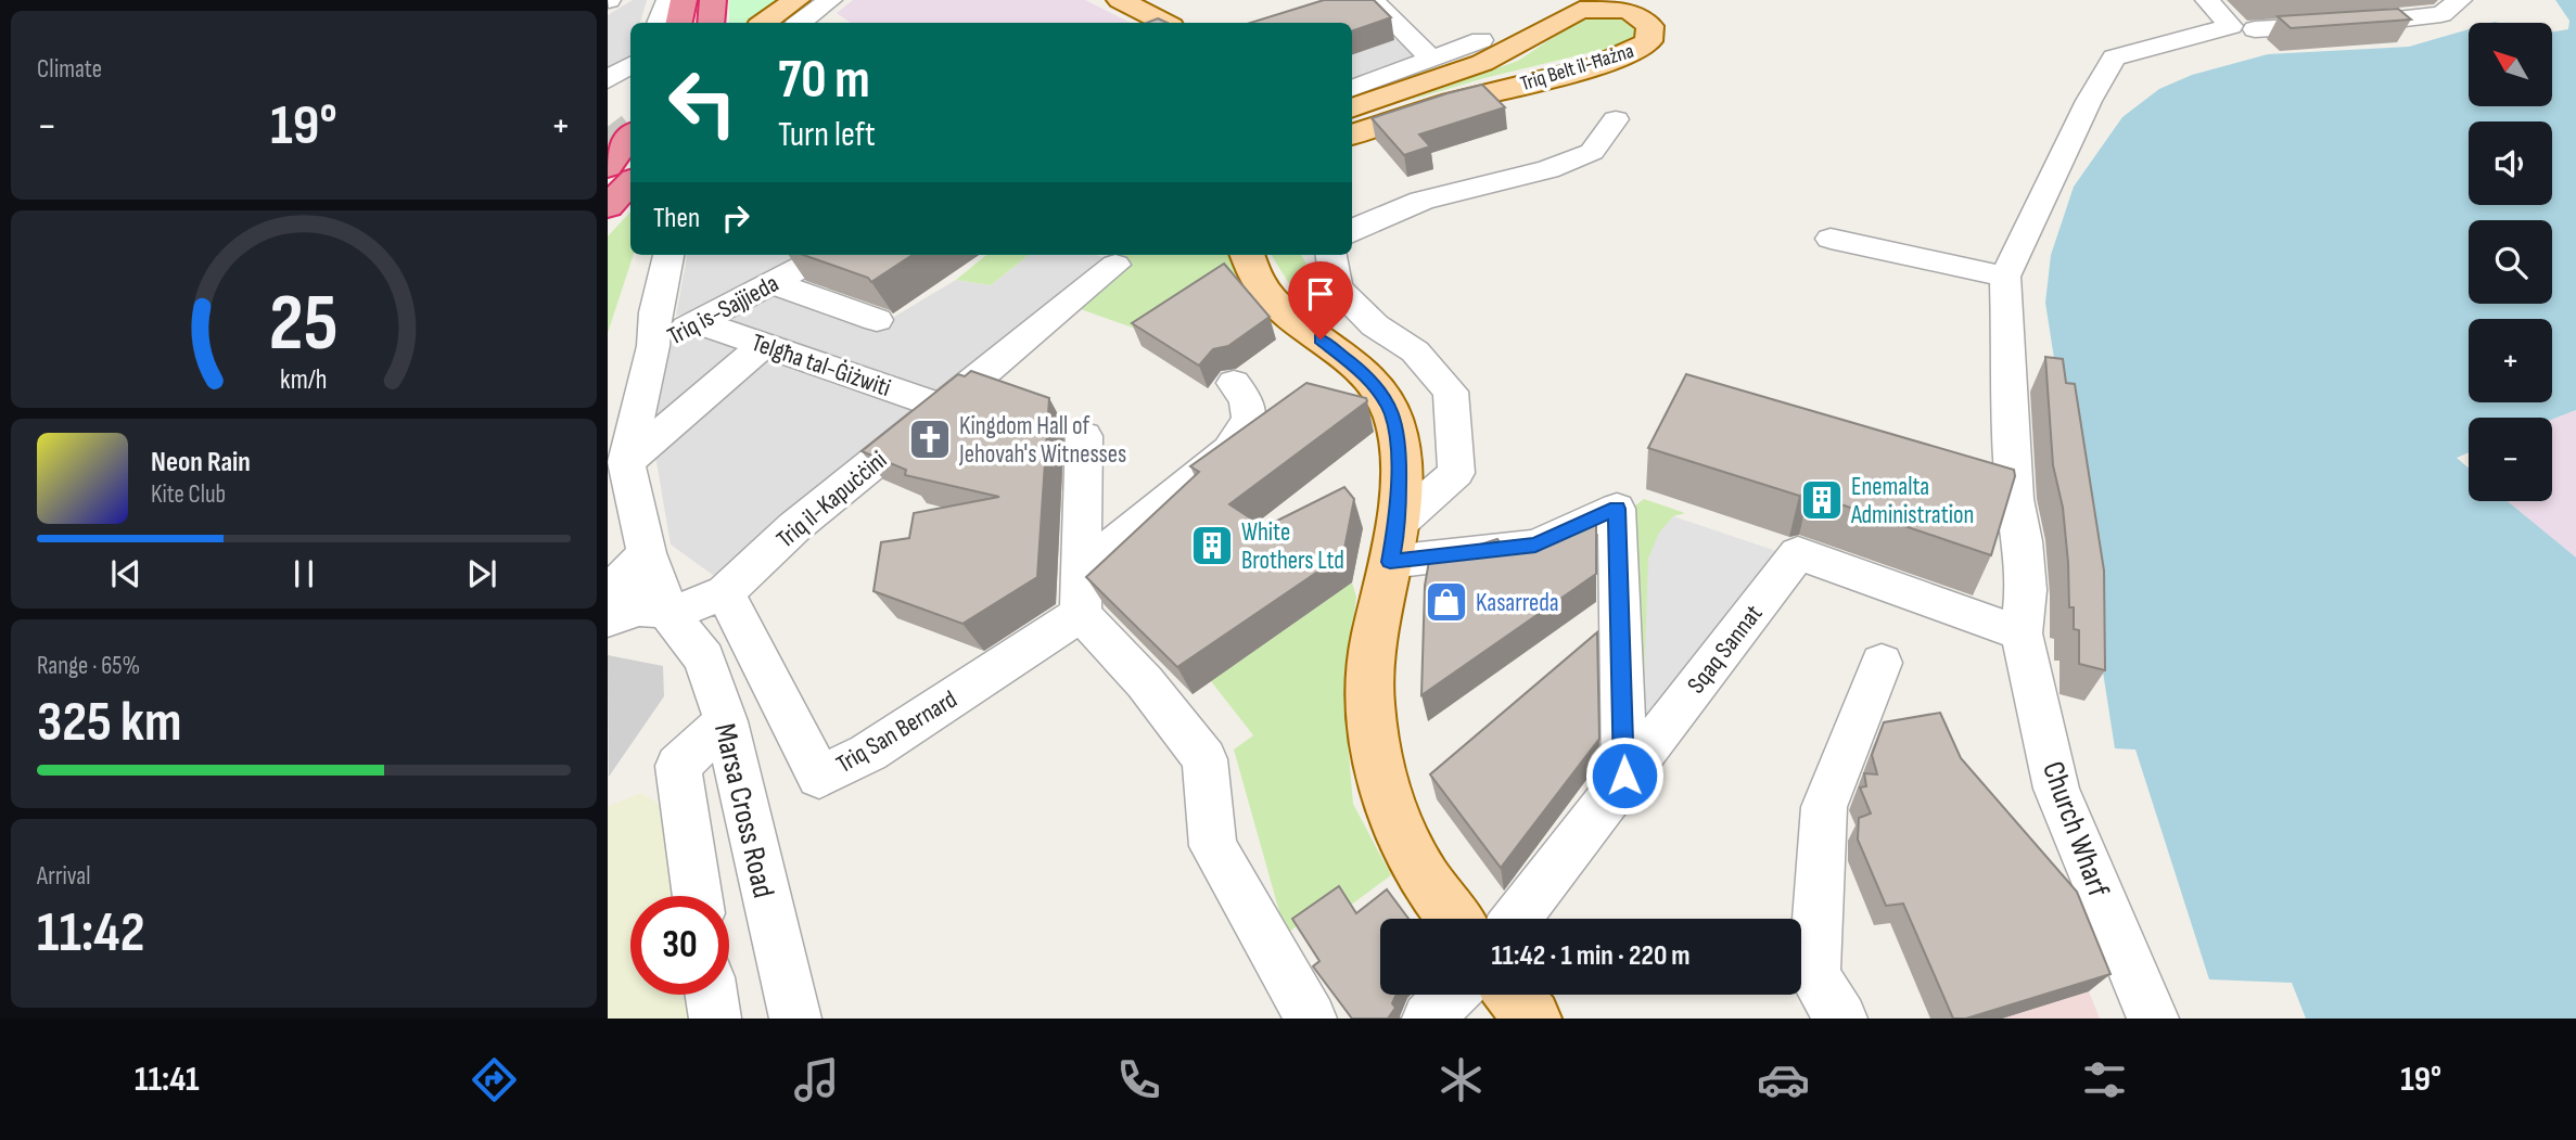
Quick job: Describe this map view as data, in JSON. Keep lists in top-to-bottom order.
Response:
{
  "streets": {
    "main road": ["Triq Belt il-Ħażna"],
    "street": [
      "Triq is-Sajjieda",
      "Telgħa tal-Ġiżwiti",
      "Triq il-Kapuċċini",
      "Sqaq Sannat",
      "Triq San Bernard",
      "Marsa Cross Road",
      "Church Wharf"
    ]
  },
  "crossings": [
    ["Triq is-Sajjieda", "Telgħa tal-Ġiżwiti"],
    ["Telgħa tal-Ġiżwiti", "Triq il-Kapuċċini"],
    ["Triq il-Kapuċċini", "Triq San Bernard"],
    ["Sqaq Sannat", "Church Wharf"]
  ],
  "places": {
    "church": ["Kingdom Hall of Jehovah's Witnesses"],
    "building": ["Enemalta Administration", "White Brothers Ltd"],
    "shop": ["Kasarreda"]
  },
  "north": "top left",
  "page": {
    "tile": [
      "Climate",
      ["Range · 65%", "325 km"],
      ["Arrival", "11:42"]
    ],
    "map_buttons": ["+", "−"],
    "turn": ["70 m", "Turn left"],
    "heat": ["−", "19°", "+"],
    "then": "Then",
    "song": ["Neon Rain", "Kite Club"],
    "limit": "30",
    "trip": "11:42 · 1 min · 220 m",
    "tabs": ["11:41", "19°"],
    "gauge": ["25", "km/h"]
  }
}
